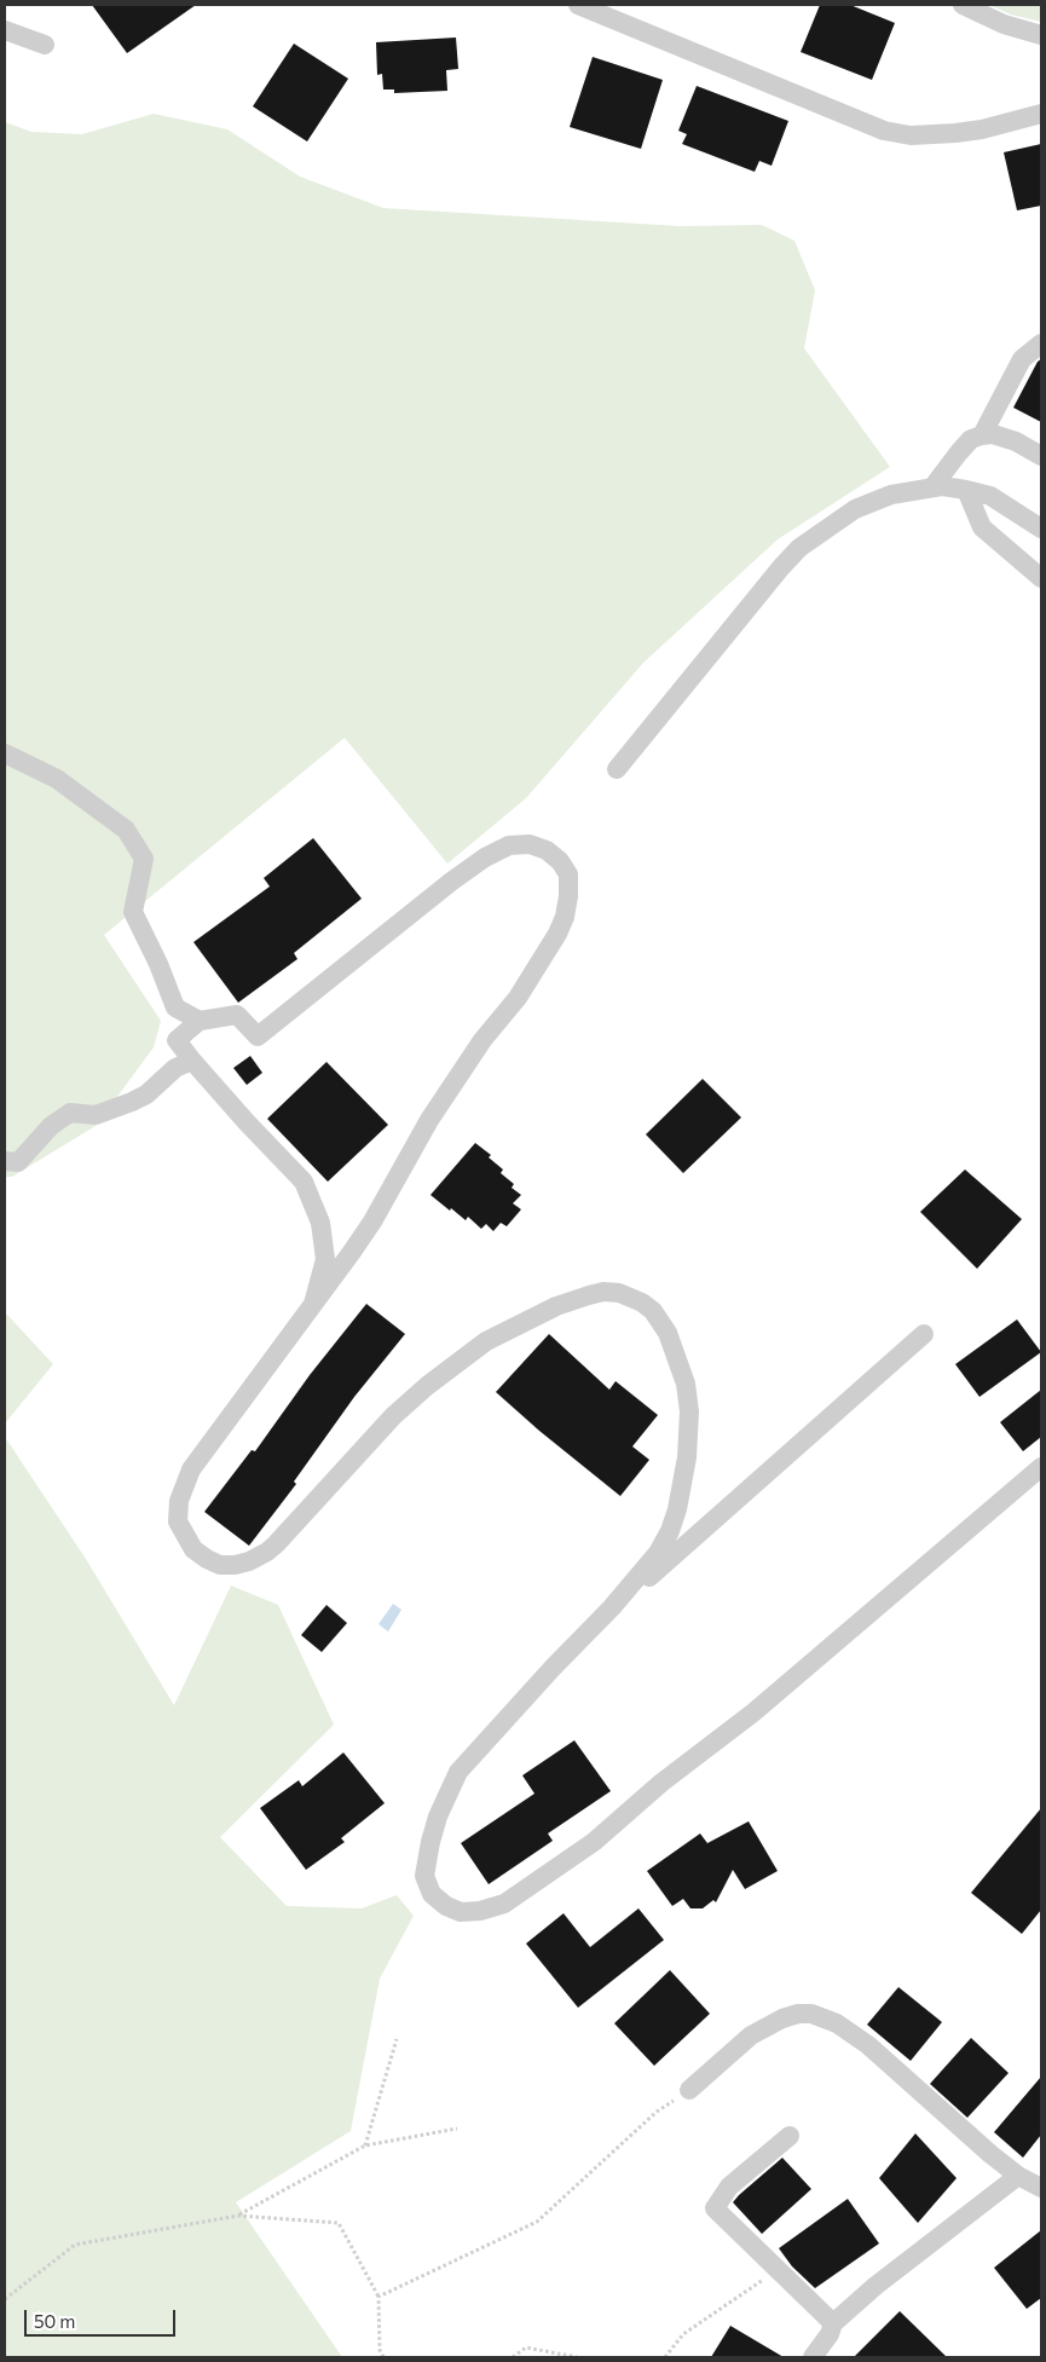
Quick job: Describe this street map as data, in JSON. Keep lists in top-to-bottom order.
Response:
{
  "scale_bar": "50 m"
}
